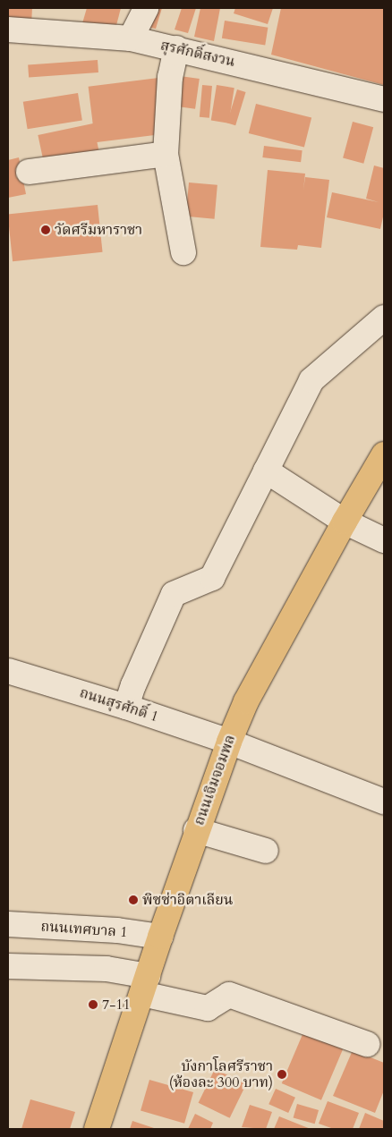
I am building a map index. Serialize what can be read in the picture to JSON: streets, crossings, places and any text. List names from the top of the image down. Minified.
{"streets":{"main road":["ถนนเจิมจอมพล"],"street":["สุรศักดิ์สงวน","ถนนสุรศักดิ์ 1","ถนนเทศบาล 1"]},"crossings":[["ถนนสุรศักดิ์ 1","ถนนเจิมจอมพล"],["ถนนเจิมจอมพล","ถนนเทศบาล 1"]],"places":["วัดศรีมหาราชา","พิซซ่าอิตาเลียน","7-11","บังกาโลศรีราชา (ห้องละ 300 บาท)"]}
